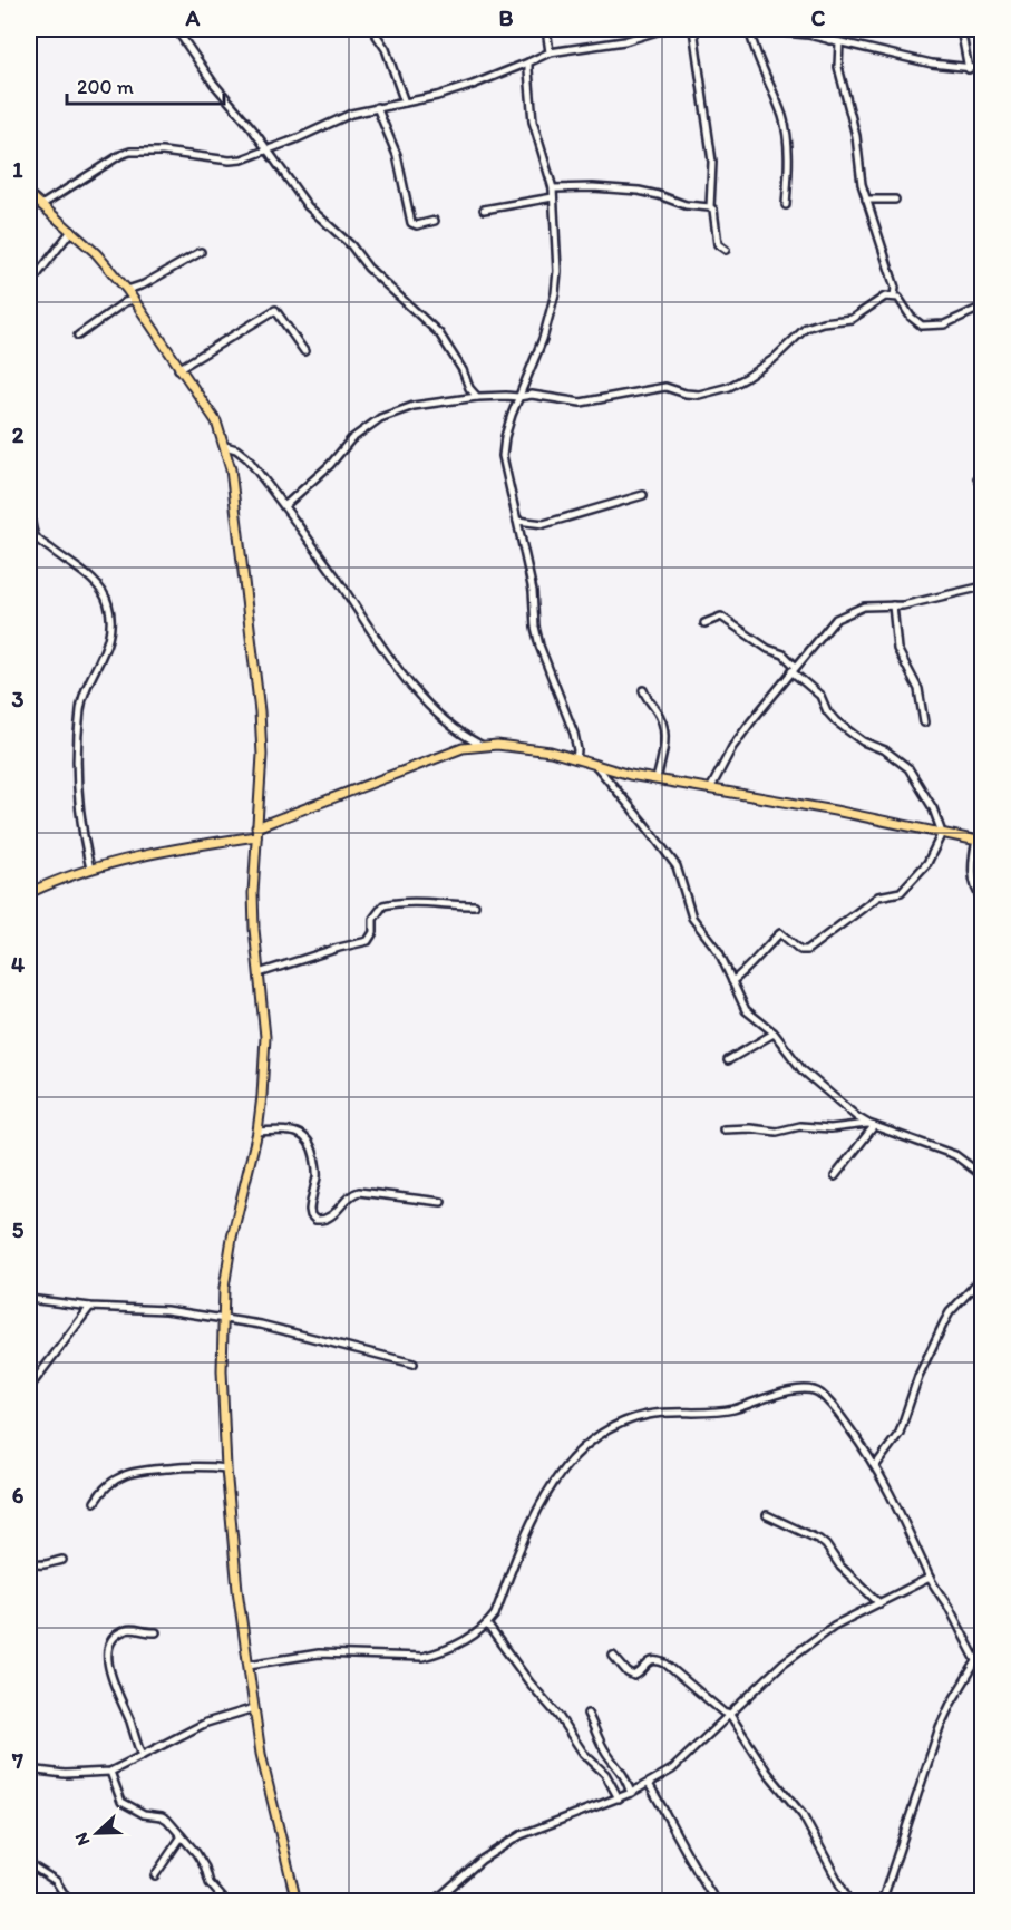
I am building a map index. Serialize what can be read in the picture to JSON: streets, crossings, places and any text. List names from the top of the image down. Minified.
{"scale_bar":"200 m","north":"left","grid":{"columns":["A","B","C"],"rows":["1","2","3","4","5","6","7"]}}
